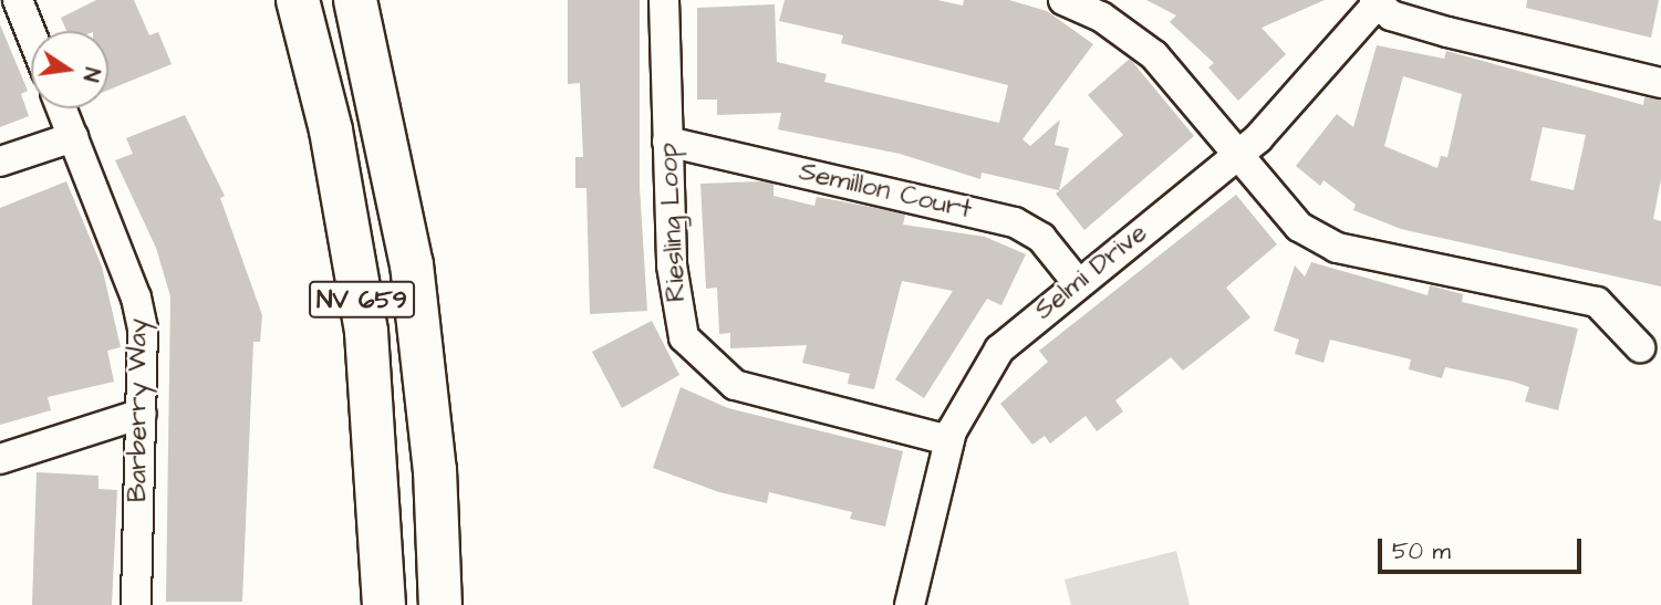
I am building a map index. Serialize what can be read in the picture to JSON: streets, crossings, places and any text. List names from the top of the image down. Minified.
{"streets":{"main road":["NV 659"],"street":["Semillon Court","Riesling Loop","Selmi Drive","Barberry Way"]},"crossings":[["Semillon Court","Riesling Loop"],["Semillon Court","Selmi Drive"],["Riesling Loop","Selmi Drive"]],"scale_bar":"50 m","north":"right"}
